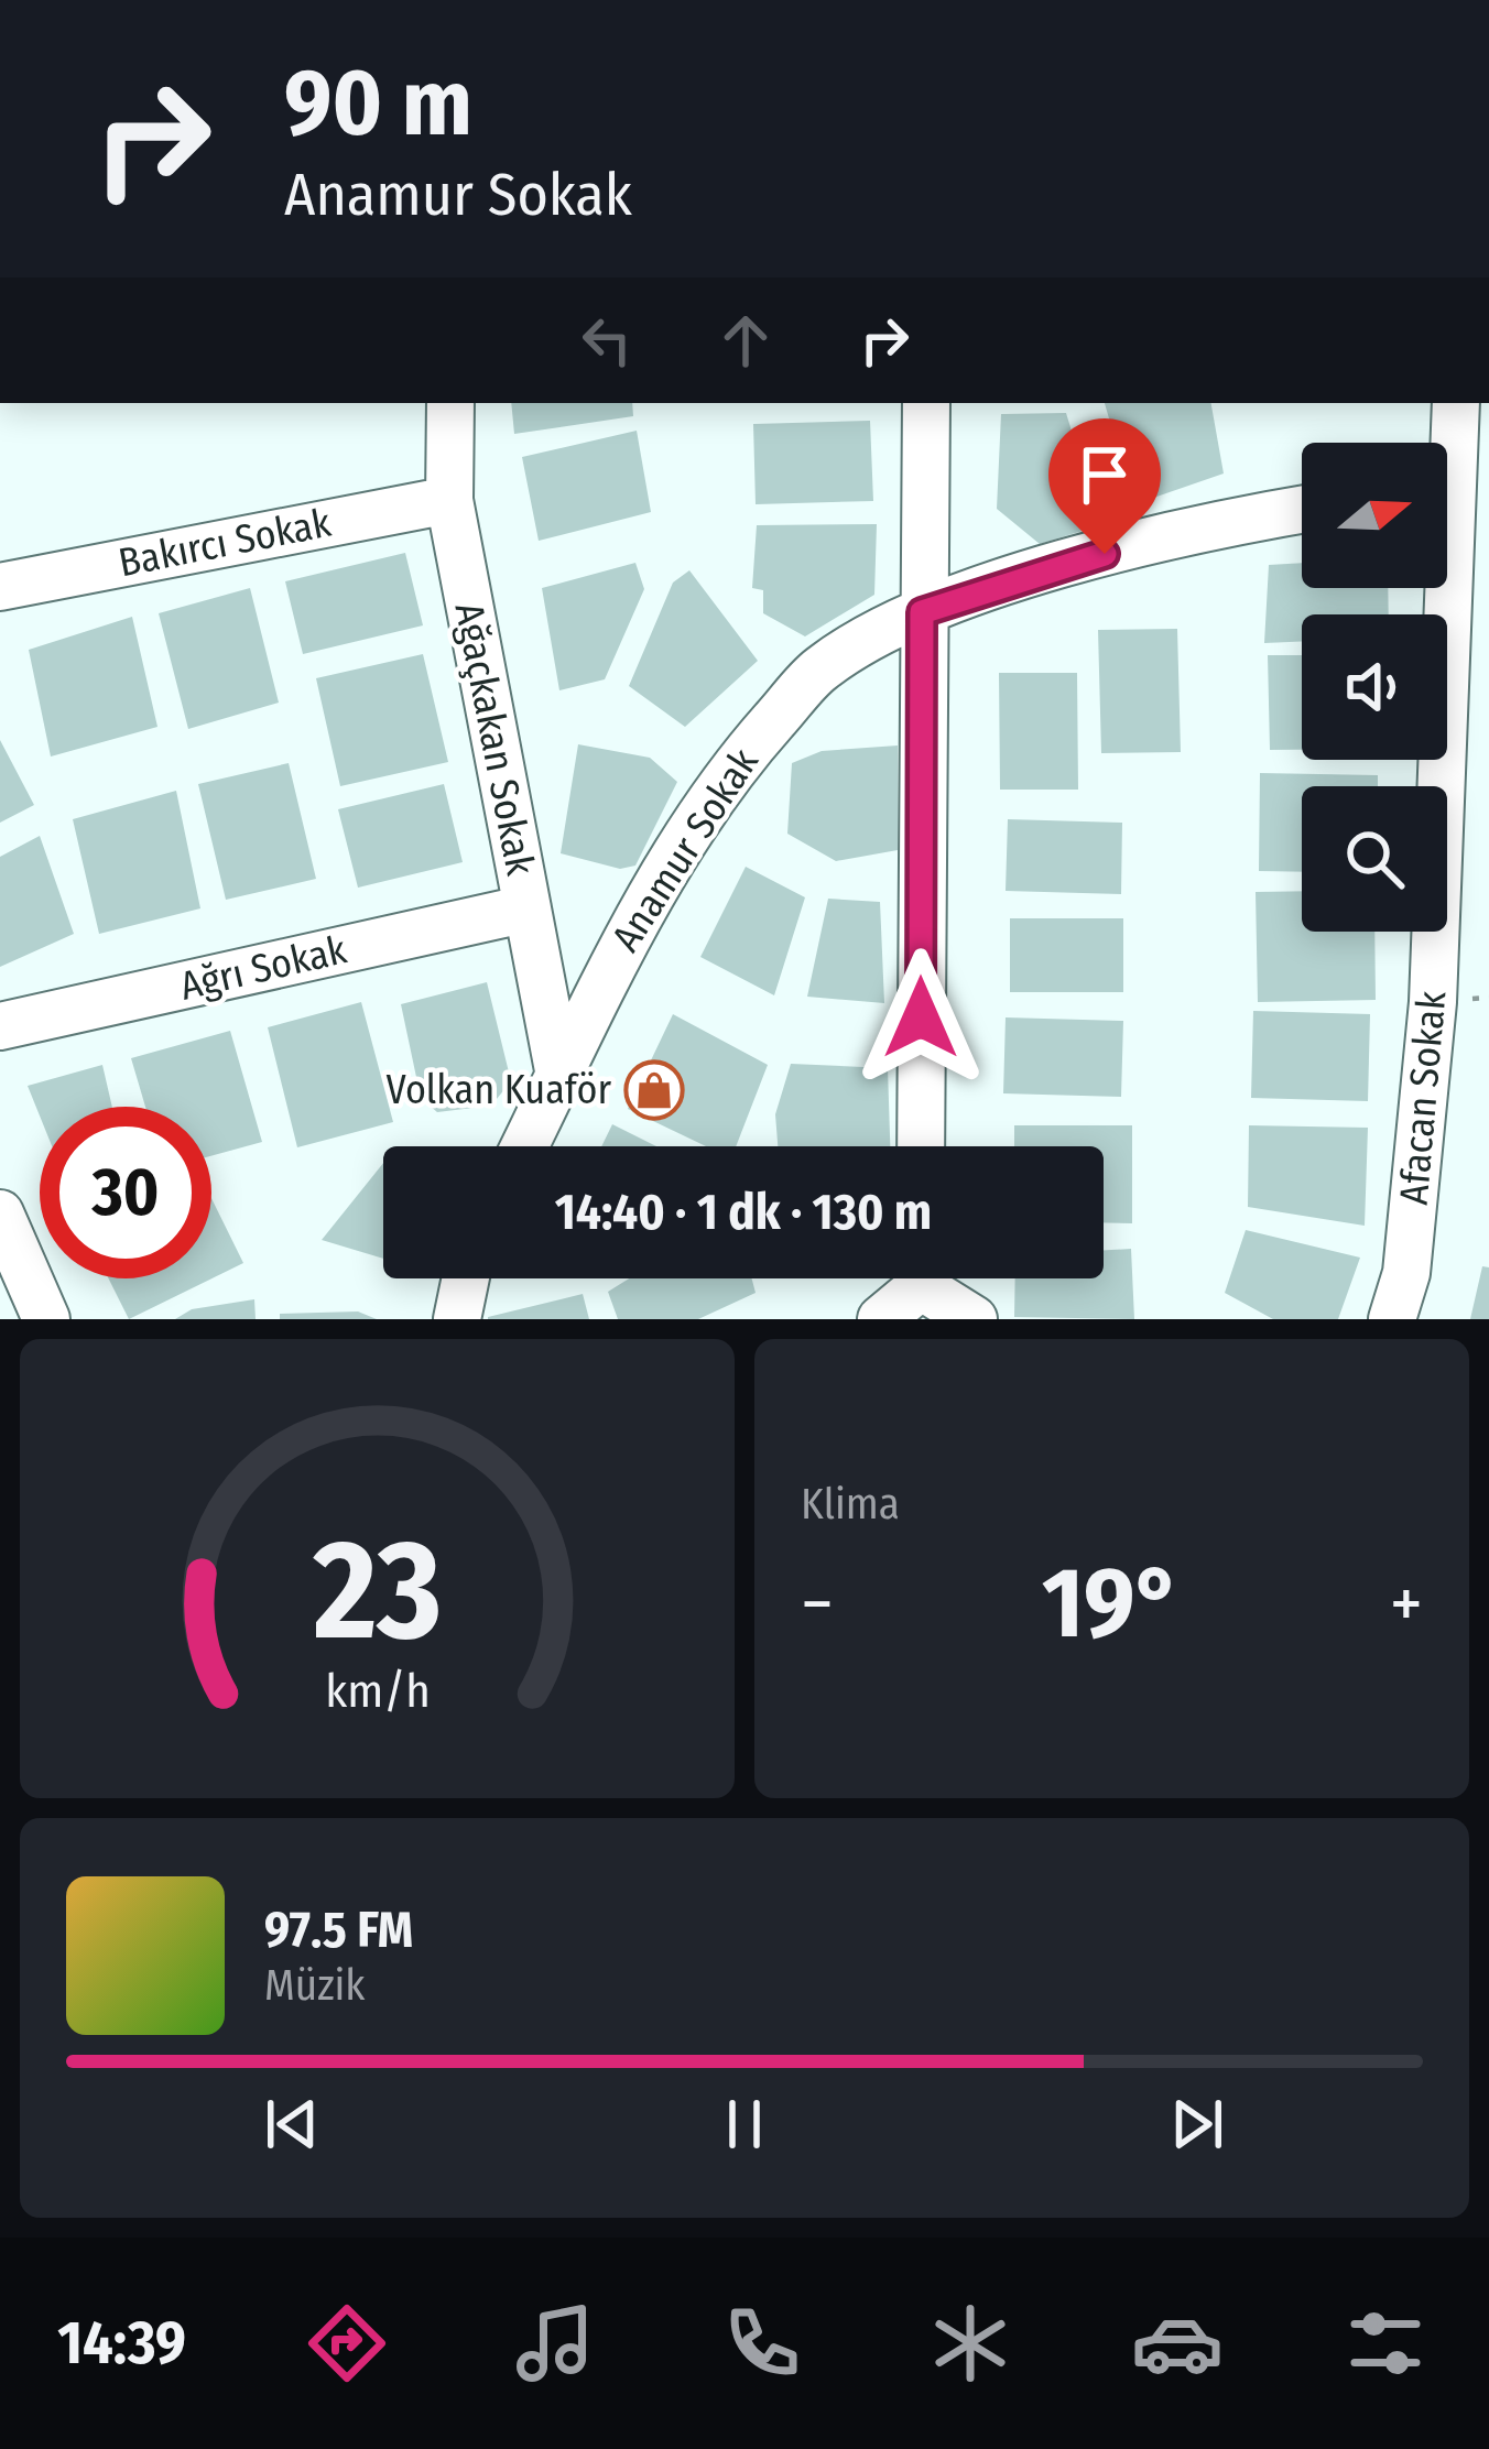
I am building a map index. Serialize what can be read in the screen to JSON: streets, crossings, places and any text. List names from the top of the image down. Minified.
{"streets":{"street":["Bakırcı Sokak","Ağaçkakan Sokak","Anamur Sokak","Ağrı Sokak","Afacan Sokak"]},"crossings":[["Bakırcı Sokak","Ağaçkakan Sokak"],["Ağaçkakan Sokak","Anamur Sokak"],["Ağaçkakan Sokak","Ağrı Sokak"]],"places":{"shop":["Volkan Kuaför"]},"north":"right","page":{"turn":["90 m","Anamur Sokak"],"limit":"30","trip":"14:40 · 1 dk · 130 m","tile":"Klima","heat":["−","19°","+"],"song":["97.5 FM","Müzik"],"tabs":"14:39","gauge":["23","km/h"]}}
